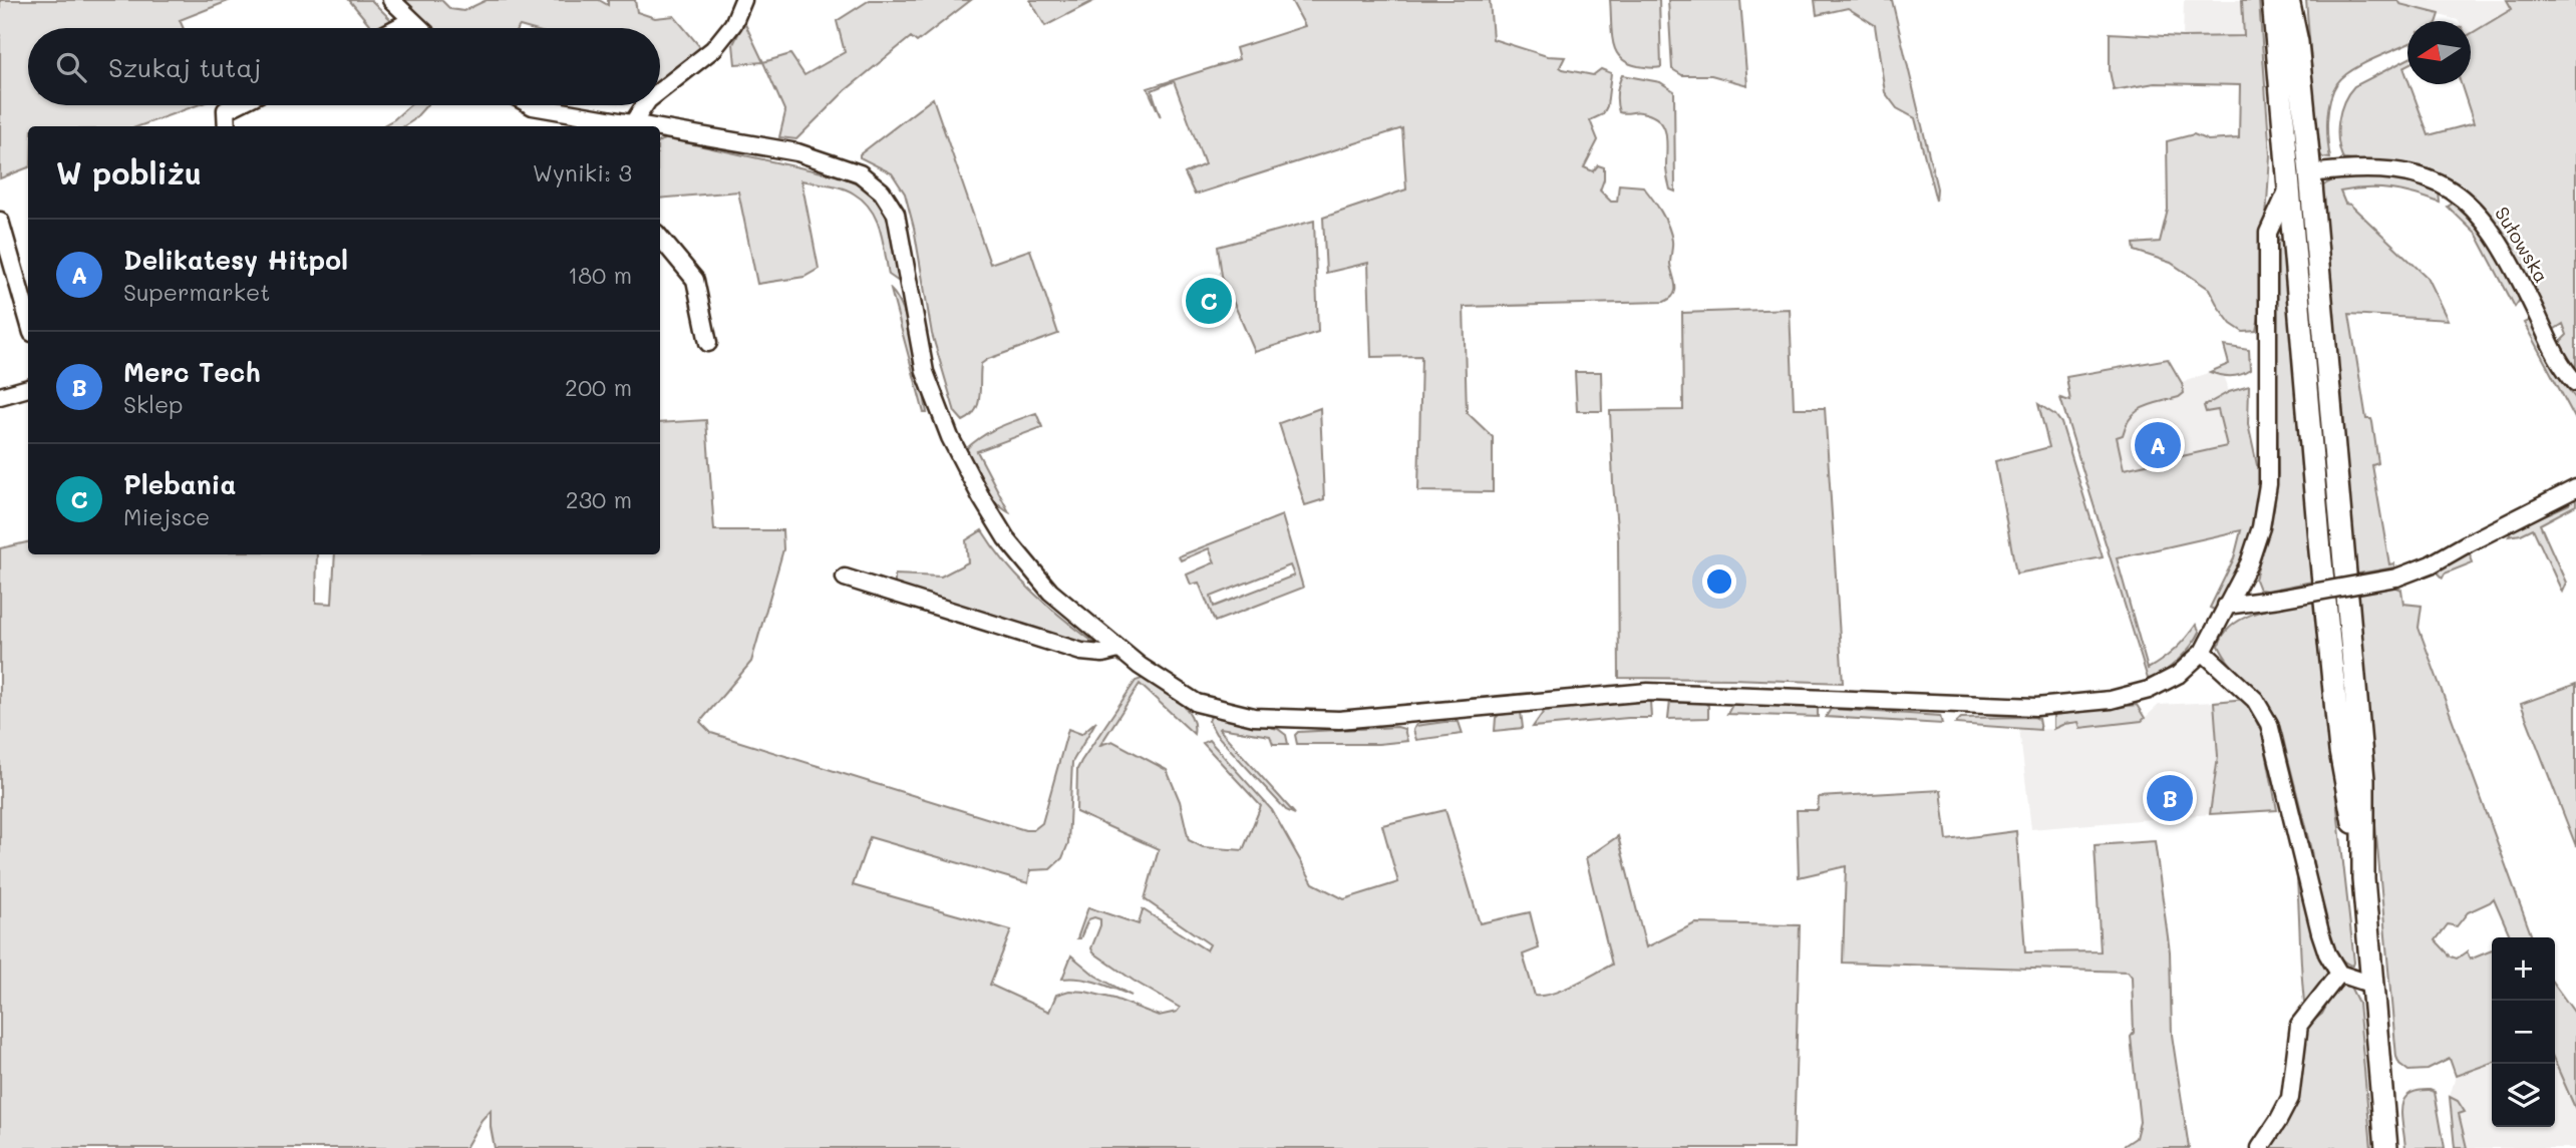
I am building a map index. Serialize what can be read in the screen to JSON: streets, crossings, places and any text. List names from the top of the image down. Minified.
{"streets":{"street":["Sułowska"]},"north":"left","page":{"search":"Szukaj tutaj","heading":["W pobliżu","Wyniki: 3"],"list":[{"mark":"A","name":"Delikatesy Hitpol","note":"Supermarket","value":"180 m"},{"mark":"B","name":"Merc Tech","note":"Sklep","value":"200 m"},{"mark":"C","name":"Plebania","note":"Miejsce","value":"230 m"}],"pins":["C","A","B"],"map_buttons":["+","−"]}}
